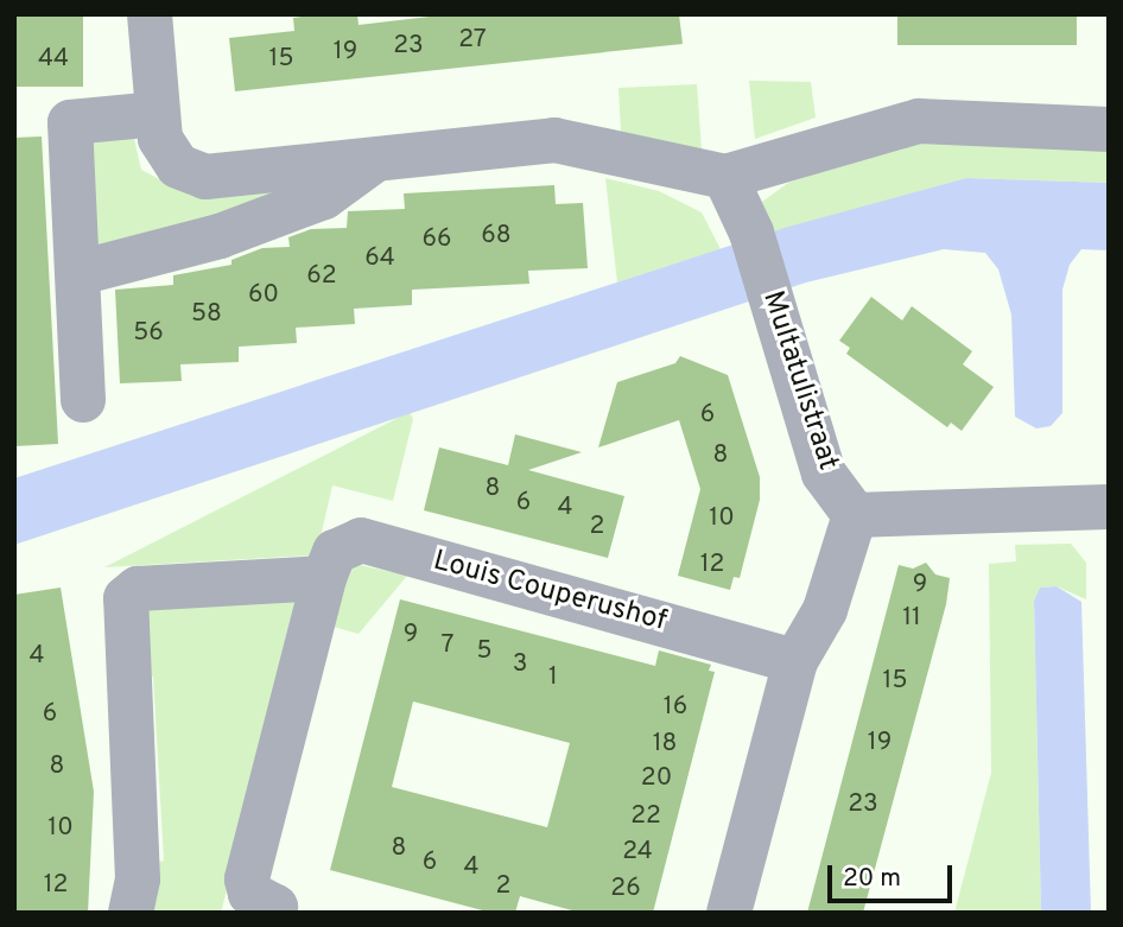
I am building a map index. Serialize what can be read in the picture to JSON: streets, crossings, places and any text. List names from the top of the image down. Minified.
{"streets":{"street":["Multatulistraat","Louis Couperushof"]},"house_numbers":["27","23","19","44","15","68","66","64","62","60","58","56","6","8","8","6","4","10","2","12","9","11","9","7","5","4","3","1","15","16","6","19","18","8","20","23","22","10","8","24","6","4","12","2","26"],"scale_bar":"20 m"}
